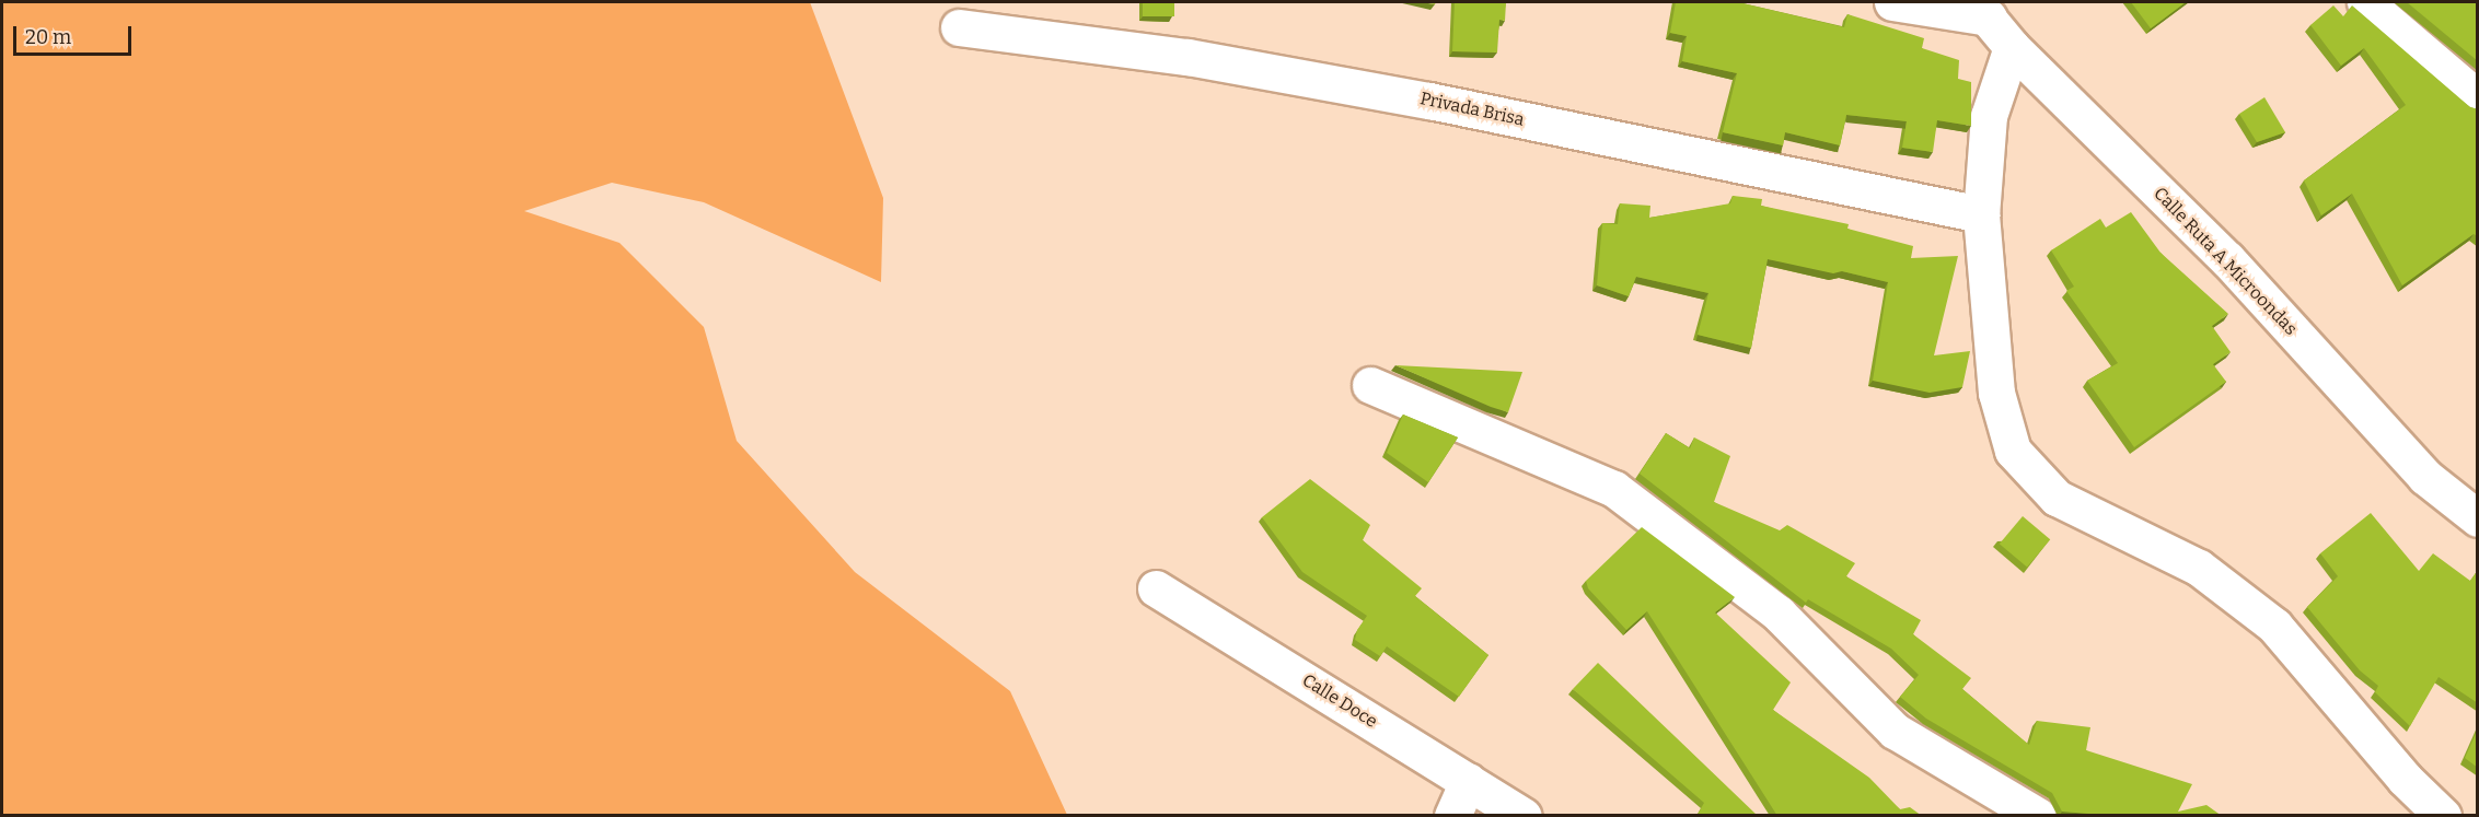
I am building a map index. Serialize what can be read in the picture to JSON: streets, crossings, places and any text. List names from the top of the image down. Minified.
{"streets":{"street":["Privada Brisa","Calle Ruta A Microondas","Calle Doce"]},"scale_bar":"20 m"}
